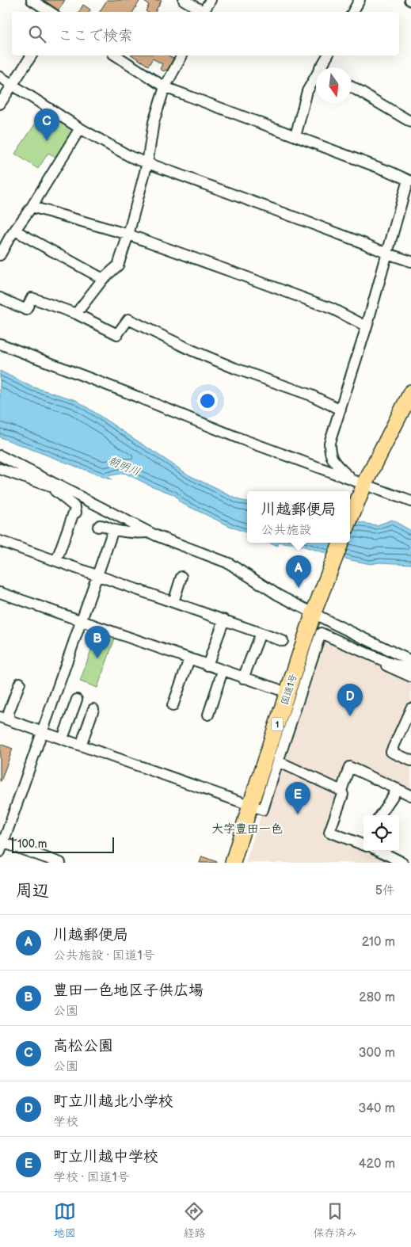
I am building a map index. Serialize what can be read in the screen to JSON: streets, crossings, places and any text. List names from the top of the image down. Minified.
{"streets":{"highway":["国道1号","1"]},"districts":["大字豊田一色"],"water":["朝明川"],"scale_bar":"100 m","north":"bottom","page":{"search":"ここで検索","pins":["C","A","B","D","E"],"popup":["川越郵便局","公共施設"],"scale":"100 m","heading":["周辺","5件"],"list":[{"mark":"A","name":"川越郵便局","note":"公共施設 · 国道1号","value":"210 m"},{"mark":"B","name":"豊田一色地区子供広場","note":"公園","value":"280 m"},{"mark":"C","name":"高松公園","note":"公園","value":"300 m"},{"mark":"D","name":"町立川越北小学校","note":"学校","value":"340 m"},{"mark":"E","name":"町立川越中学校","note":"学校 · 国道1号","value":"420 m"}],"nav":["地図","経路","保存済み"]}}
